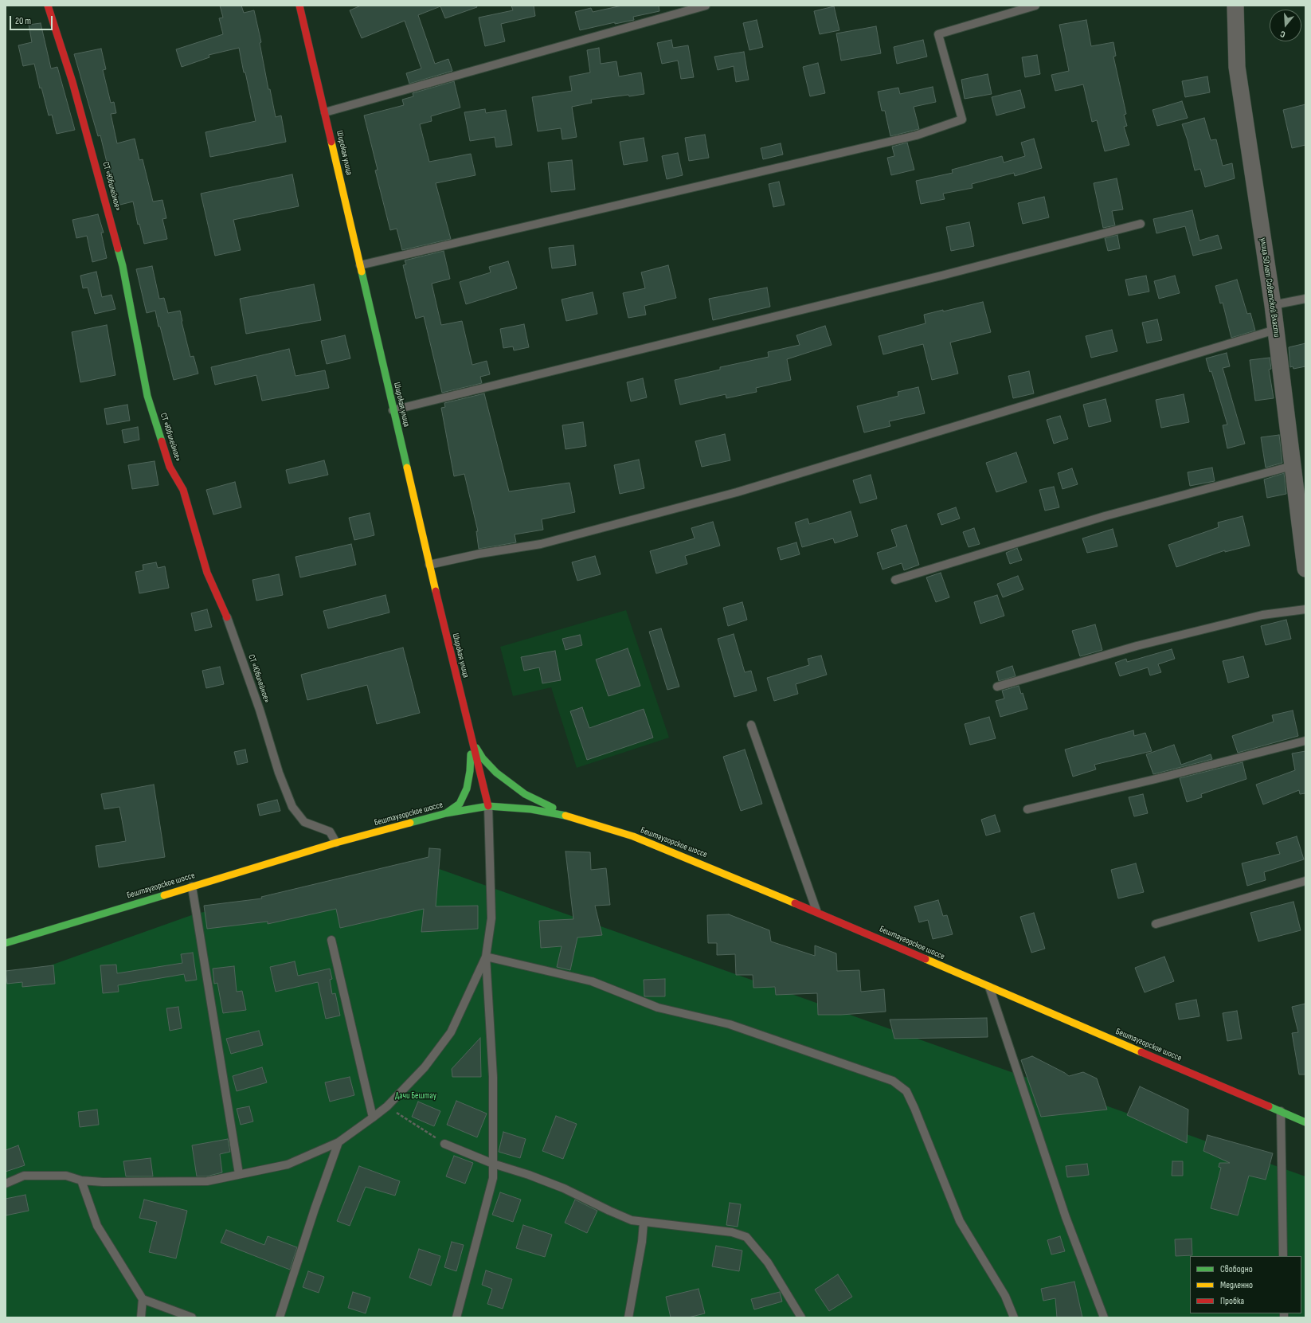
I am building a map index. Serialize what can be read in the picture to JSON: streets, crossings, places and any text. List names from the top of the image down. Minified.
{"streets":{"main road":["Широкая улица","СТ «Юбилейное»","Бештаугорское шоссе"],"street":["улица 50 лет Советской Власти"]},"crossings":[["Широкая улица","Бештаугорское шоссе"],["СТ «Юбилейное»","Бештаугорское шоссе"]],"parks":["Дачи Бештау"],"legend":["Свободно","Медленно","Пробка"],"scale_bar":"20 m","north":"bottom"}
